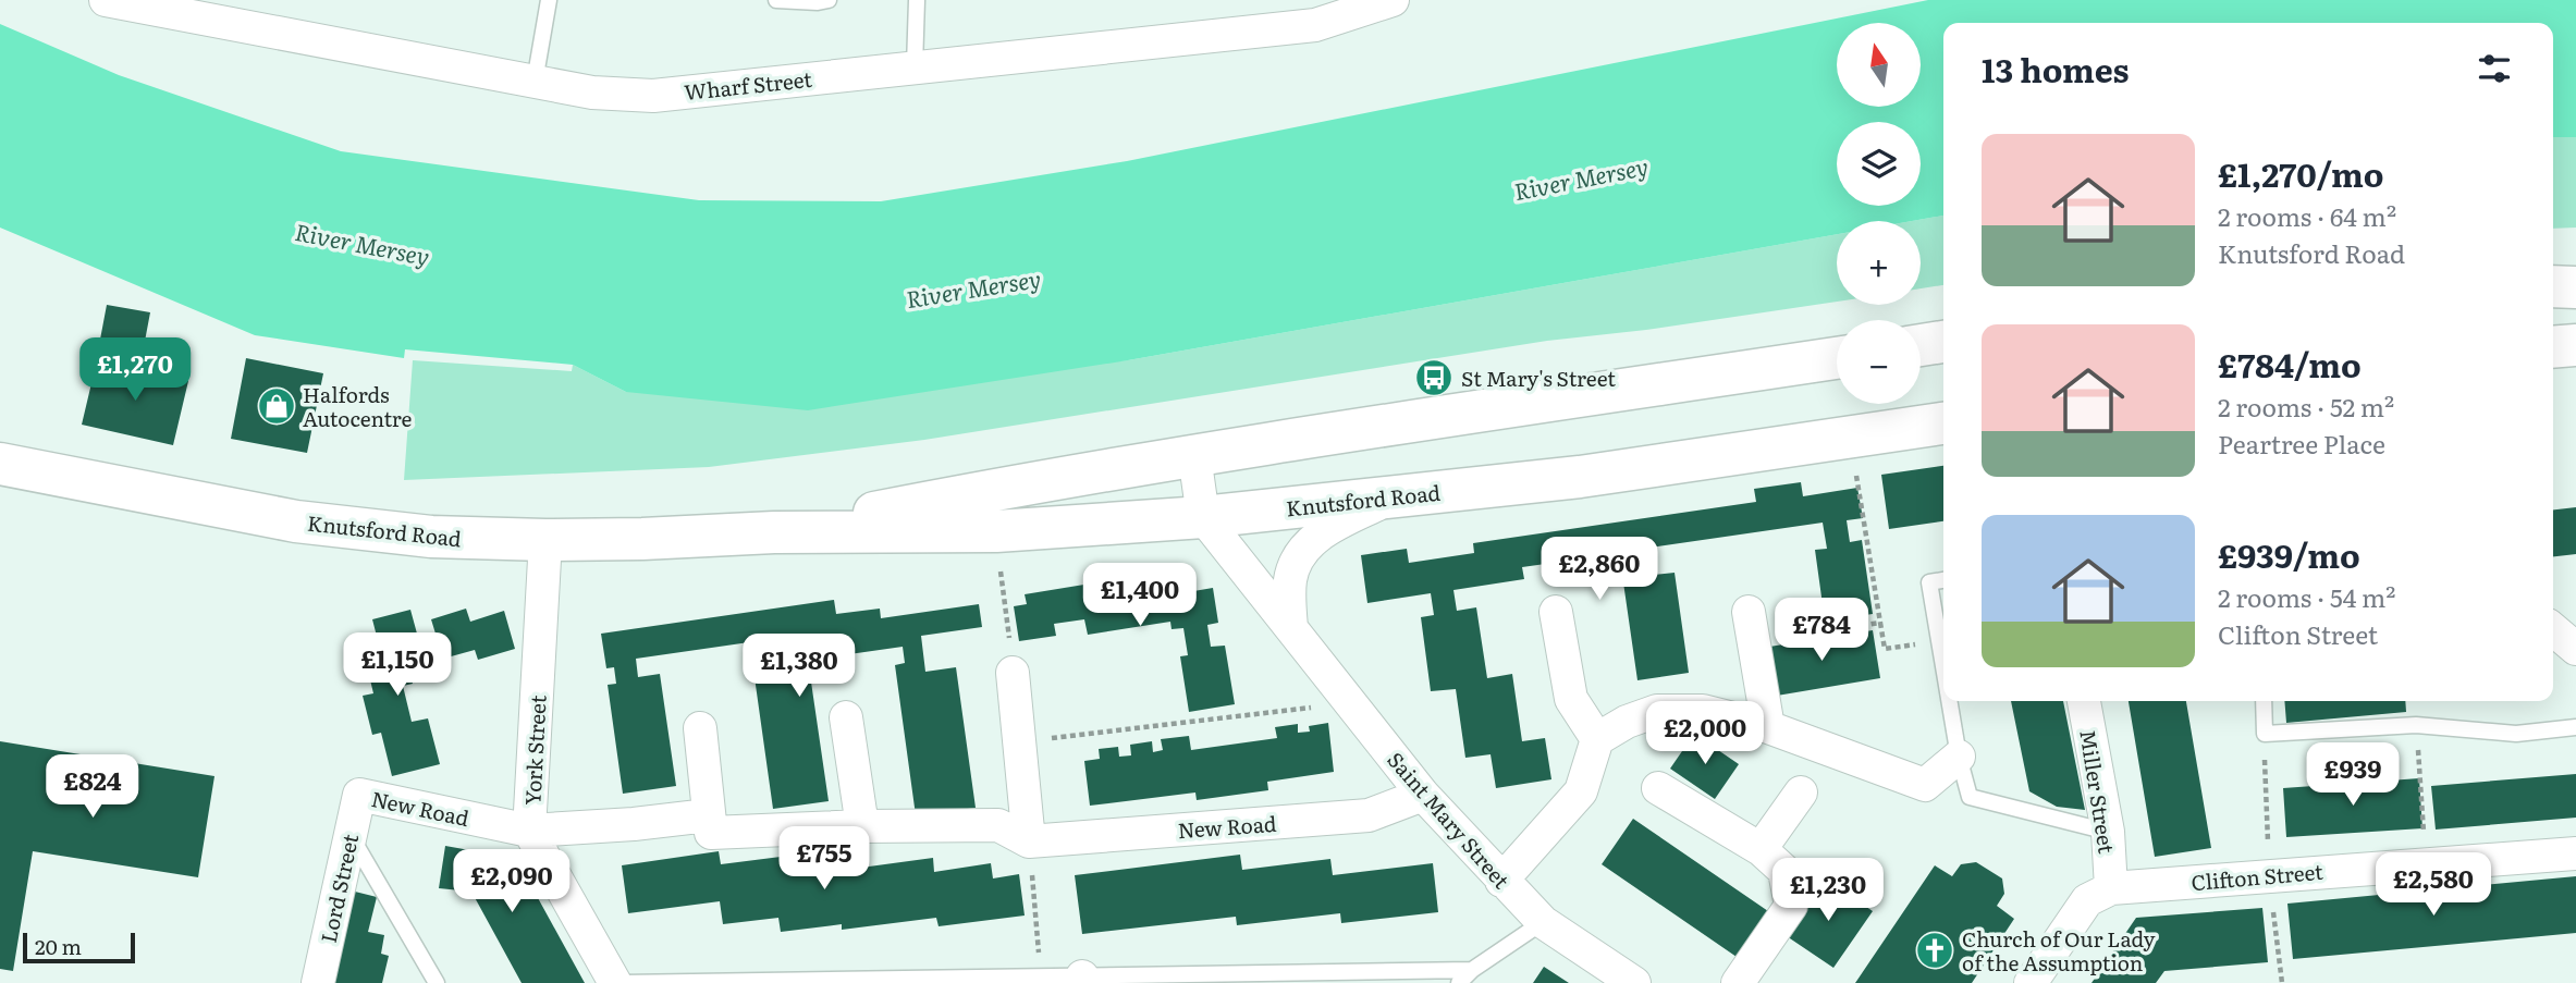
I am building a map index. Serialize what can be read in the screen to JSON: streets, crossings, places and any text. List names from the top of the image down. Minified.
{"streets":{"highway":["Knutsford Road"],"street":["Wharf Street","York Street","Miller Street","New Road","Saint Mary Street","Clifton Street","Lord Street"]},"crossings":[["Knutsford Road","York Street"],["Knutsford Road","Saint Mary Street"],["York Street","New Road"],["Miller Street","Clifton Street"],["New Road","Saint Mary Street"],["New Road","Lord Street"]],"water":["River Mersey"],"places":{"bus stop":["St Mary's Street"],"shop":["Halfords Autocentre"],"church":["Church of Our Lady of the Assumption"]},"scale_bar":"20 m","north":"top","page":{"map_buttons":["+","−"],"heading":"13 homes","list":[{"name":"£1,270/mo","note":"2 rooms · 64 m² · Knutsford Road"},{"name":"£784/mo","note":"2 rooms · 52 m² · Peartree Place"},{"name":"£939/mo","note":"2 rooms · 54 m² · Clifton Street"}],"price":["£1,270","£2,860","£1,400","£784","£1,150","£1,380","£2,000","£939","£824","£755","£2,090","£2,580","£1,230"],"scale":"20 m"}}
